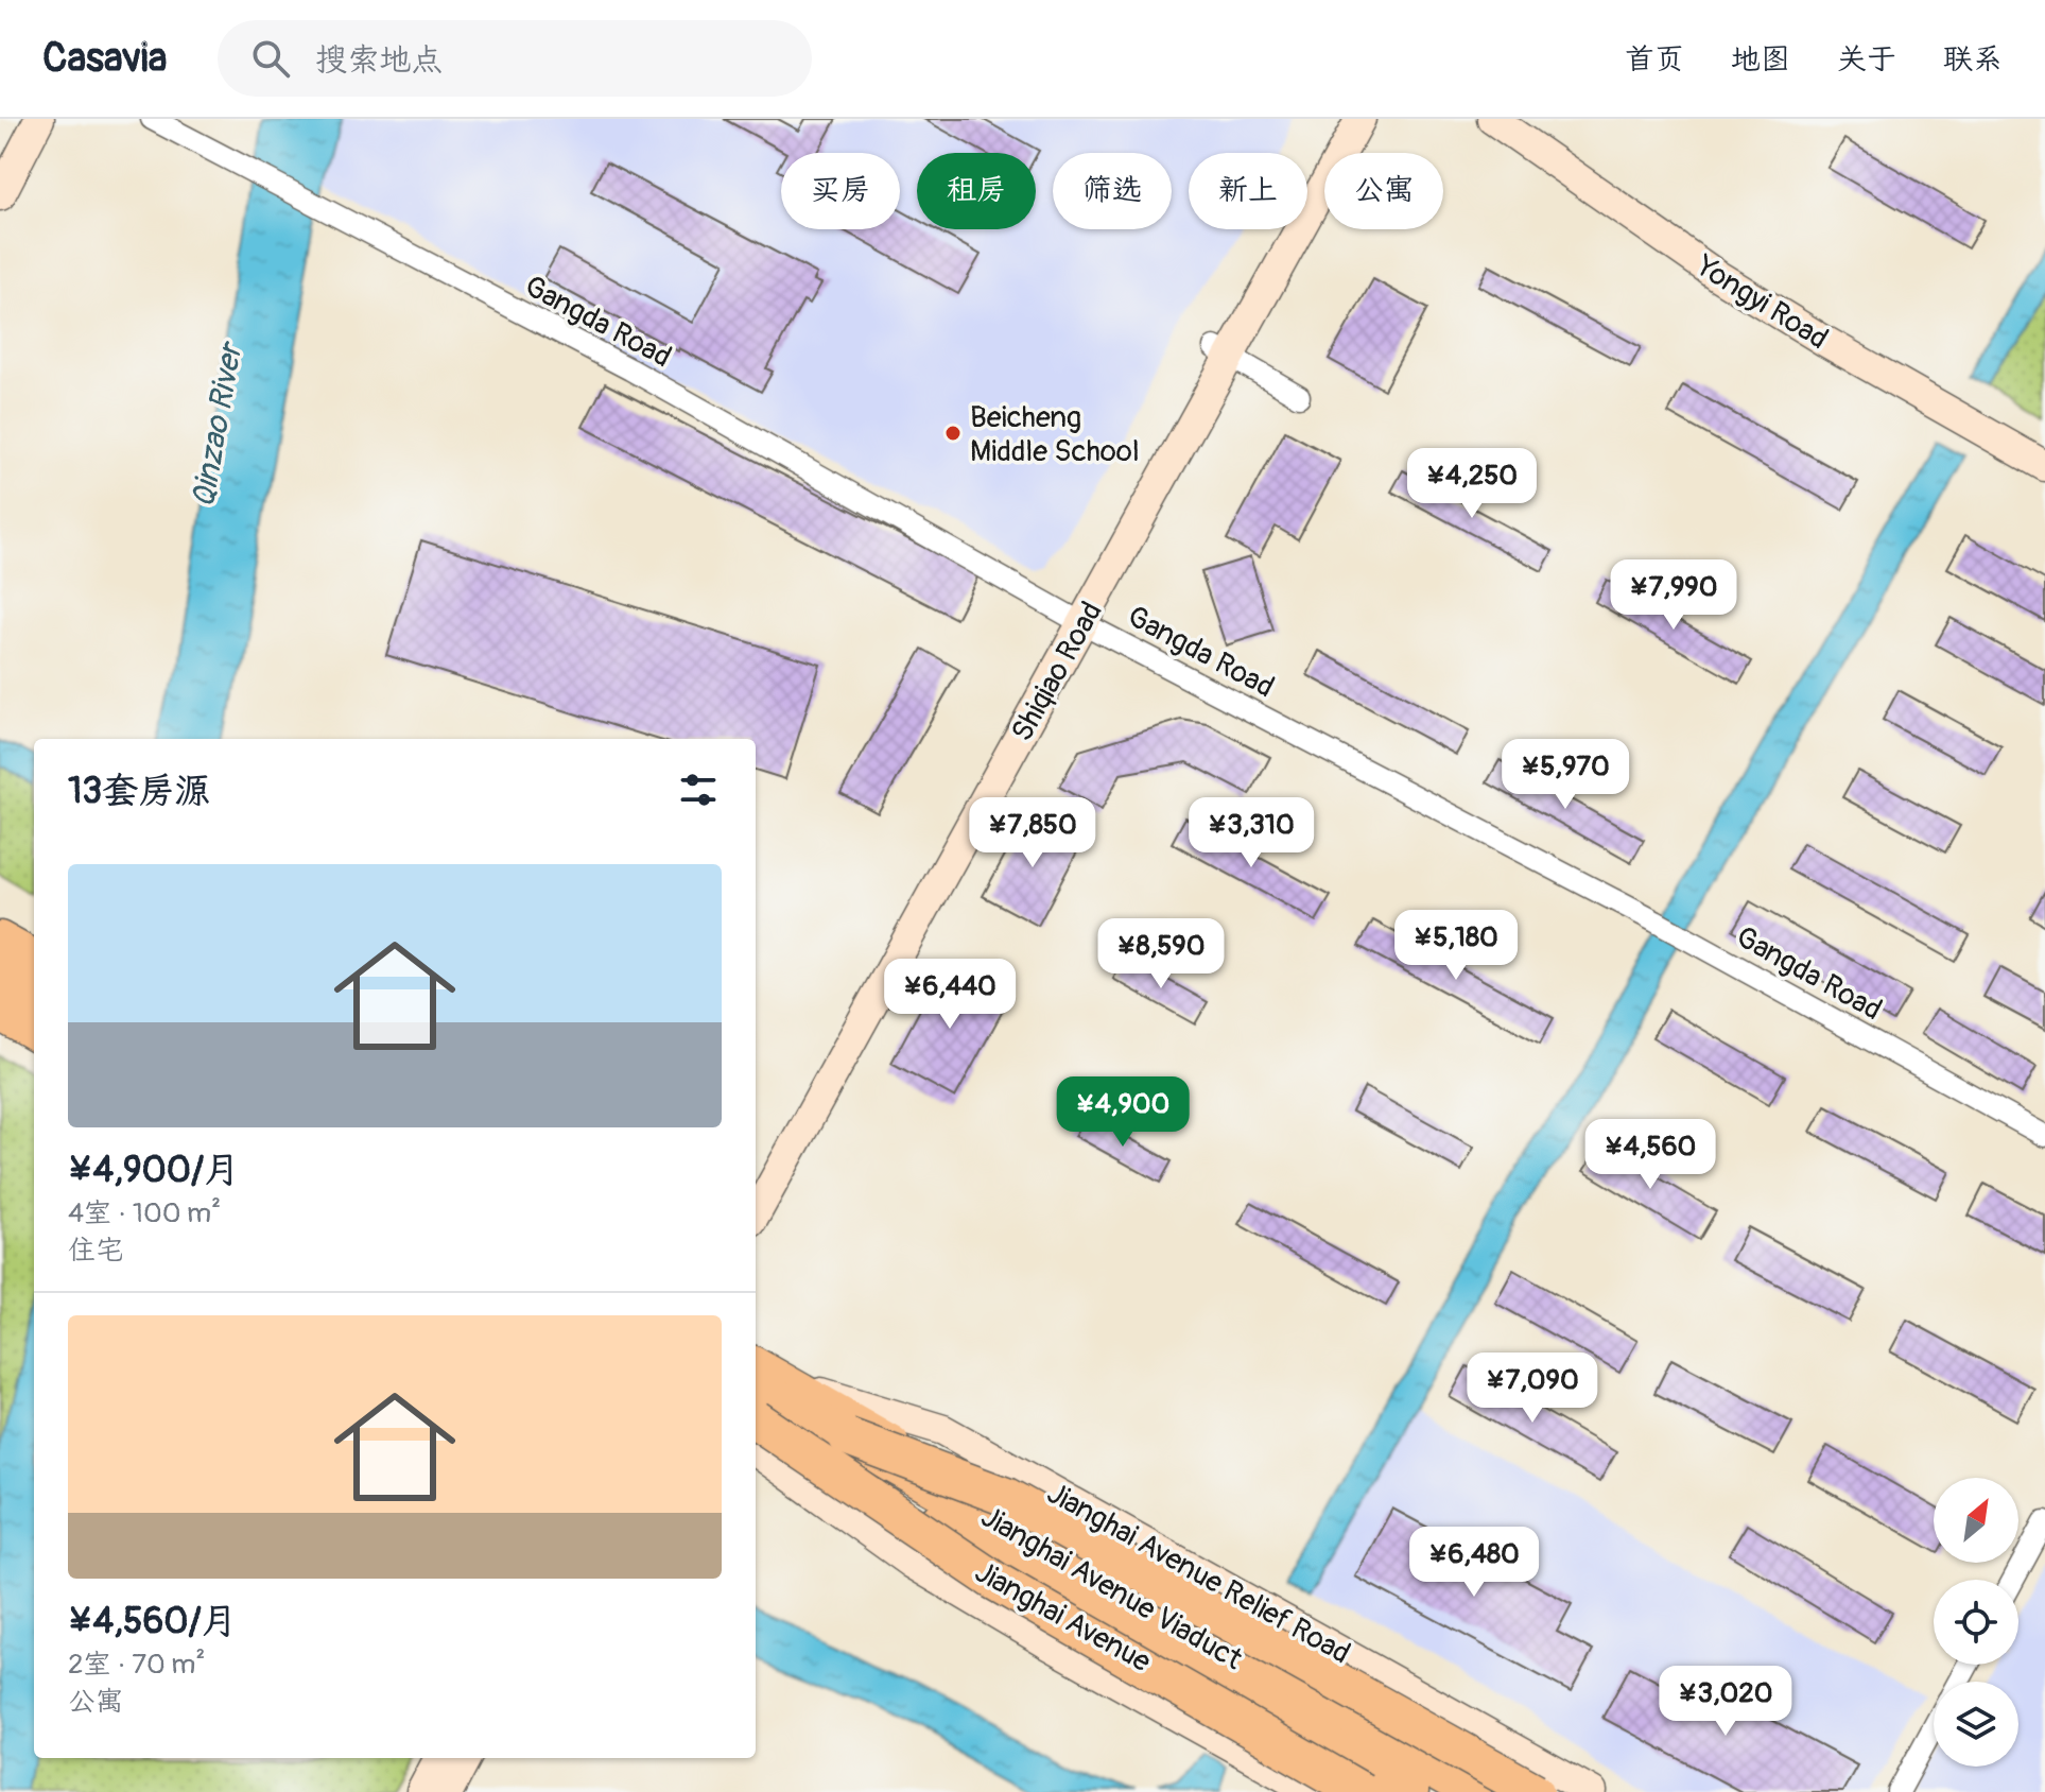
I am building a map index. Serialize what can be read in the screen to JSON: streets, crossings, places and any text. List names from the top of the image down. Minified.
{"streets":{"highway":["Jianghai Avenue Viaduct"],"main road":["Jianghai Avenue"],"street":["Yongyi Road","Gangda Road","Shiqiao Road","Jianghai Avenue Relief Road"]},"crossings":[["Gangda Road","Shiqiao Road"]],"water":["Qinzao River"],"places":["Beicheng Middle School"],"north":"top right","page":{"header":"Casavia","search":"搜索地点","nav":["首页","地图","关于","联系"],"chip":["买房","租房","筛选","新上","公寓"],"price":["¥4,250","¥7,990","¥5,970","¥7,850","¥3,310","¥5,180","¥8,590","¥6,440","¥4,900","¥4,560","¥7,090","¥6,480","¥3,020"],"heading":"13套房源","list":[{"name":"¥4,900/月","note":"4室 · 100 m² · 住宅"},{"name":"¥4,560/月","note":"2室 · 70 m² · 公寓"}]}}
